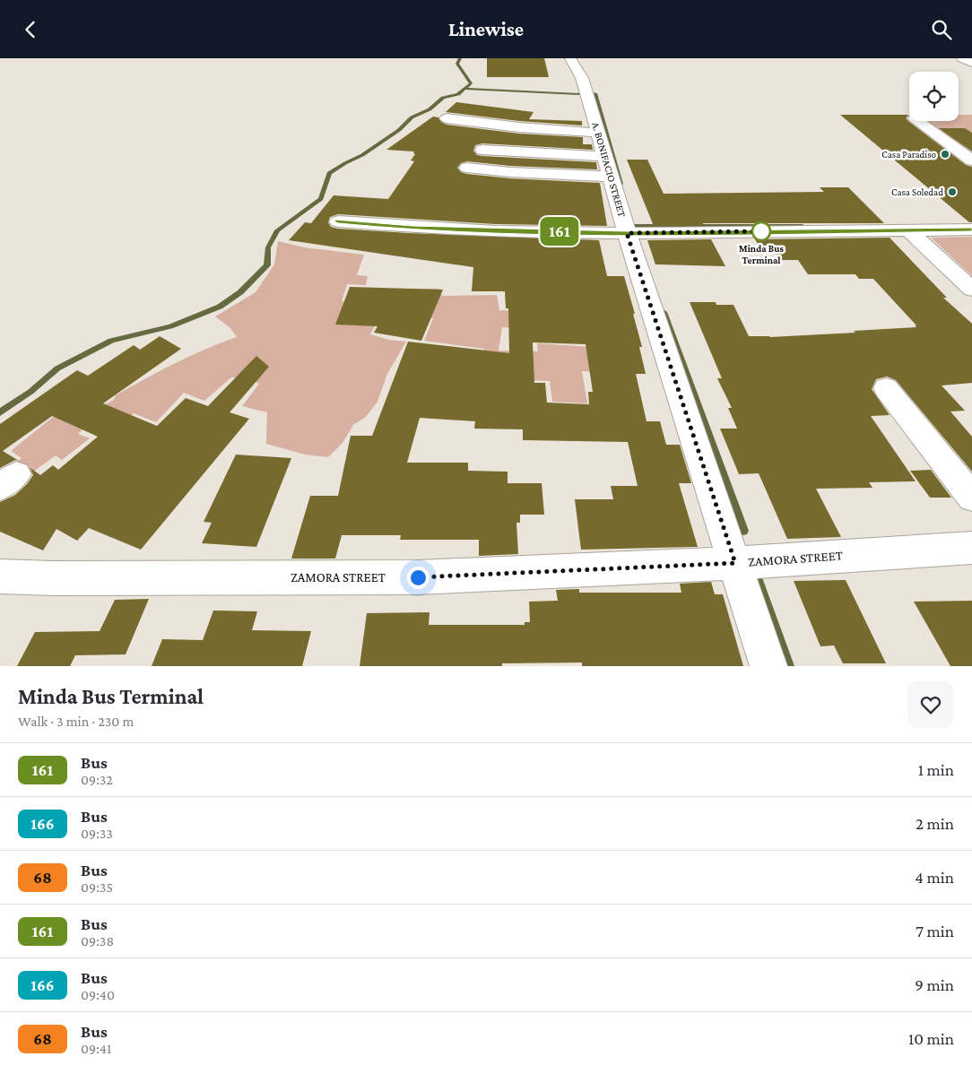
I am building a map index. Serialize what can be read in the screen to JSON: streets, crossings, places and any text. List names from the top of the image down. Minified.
{"streets":{"street":["A. BONIFACIO STREET","ZAMORA STREET"]},"crossings":[["A. BONIFACIO STREET","ZAMORA STREET"]],"places":["Casa Paradiso","Casa Soledad","Minda Bus Terminal"],"lines":["bus line 161"],"page":{"header":"Linewise","on_map":"161","heading":["Minda Bus Terminal","Walk · 3 min · 230 m"],"list":[{"mark":"161","name":"Bus","note":"09:32","value":"1 min"},{"mark":"166","name":"Bus","note":"09:33","value":"2 min"},{"mark":"68","name":"Bus","note":"09:35","value":"4 min"},{"mark":"161","name":"Bus","note":"09:38","value":"7 min"},{"mark":"166","name":"Bus","note":"09:40","value":"9 min"},{"mark":"68","name":"Bus","note":"09:41","value":"10 min"}]}}
